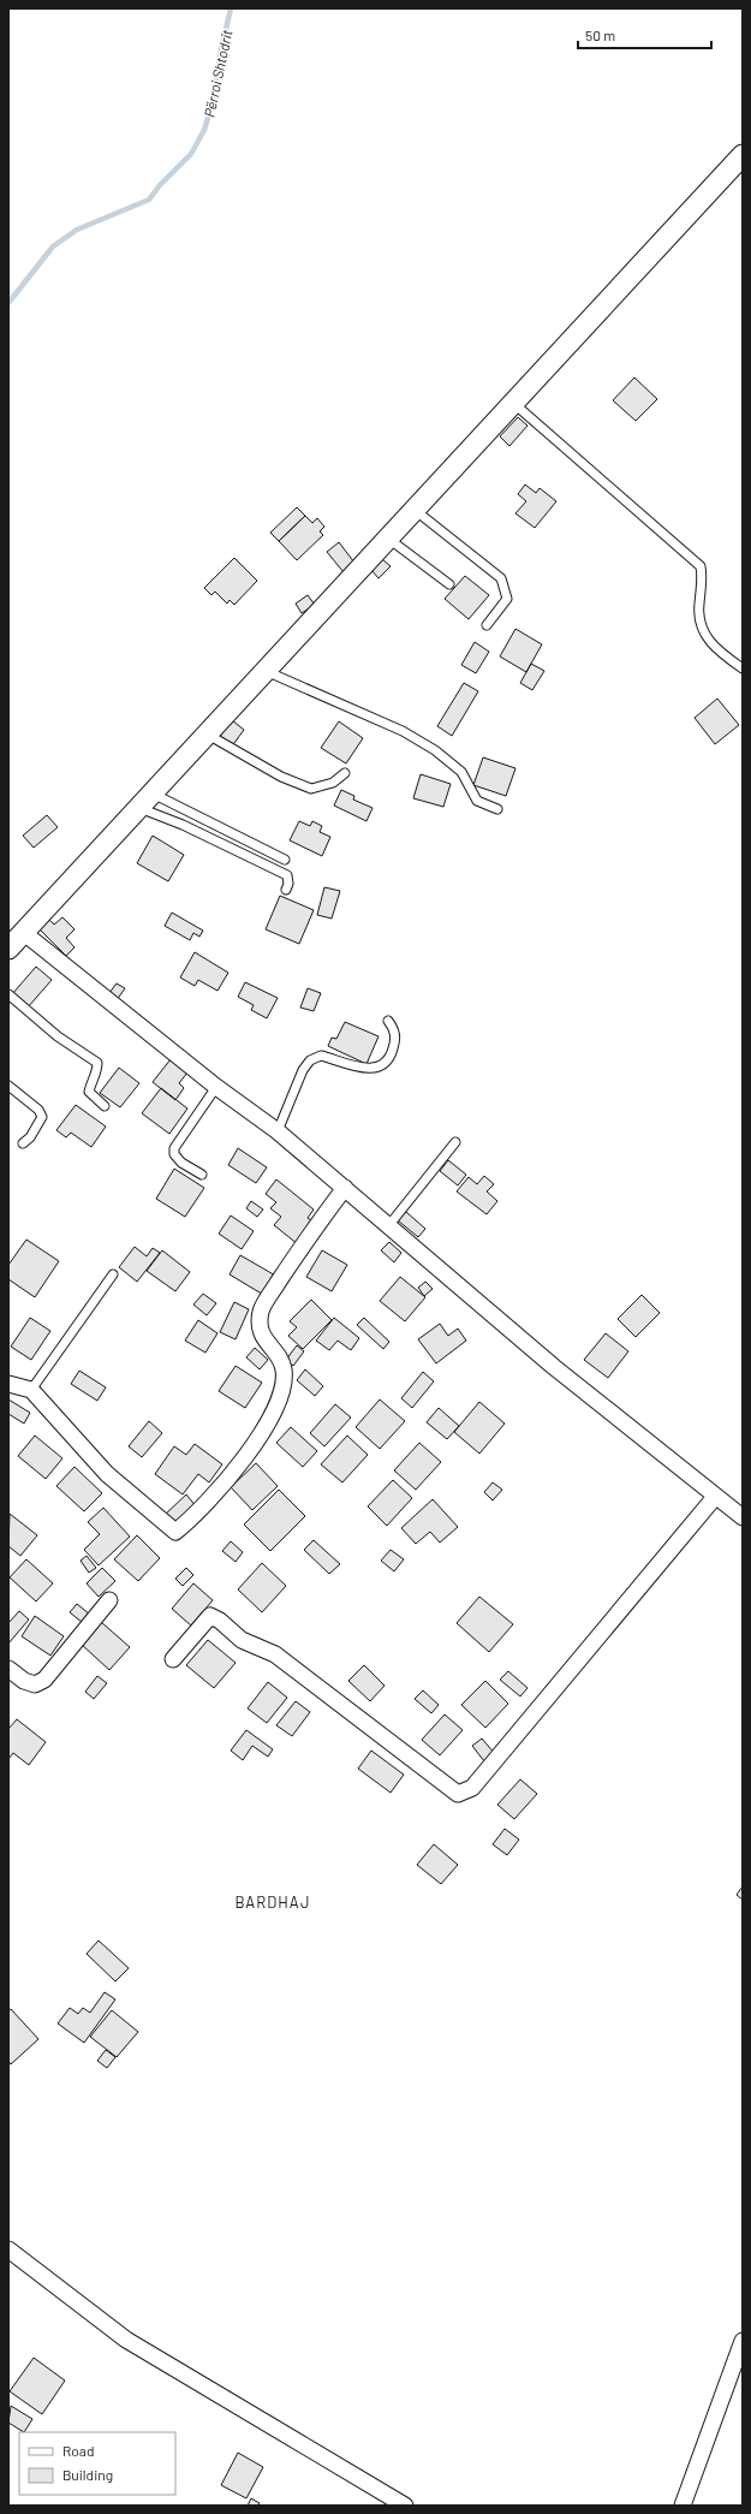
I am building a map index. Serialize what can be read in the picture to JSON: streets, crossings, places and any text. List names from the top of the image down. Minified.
{"districts":["BARDHAJ"],"water":["Përroi Shtodrit"],"legend":["Road","Building"],"scale_bar":"50 m"}
